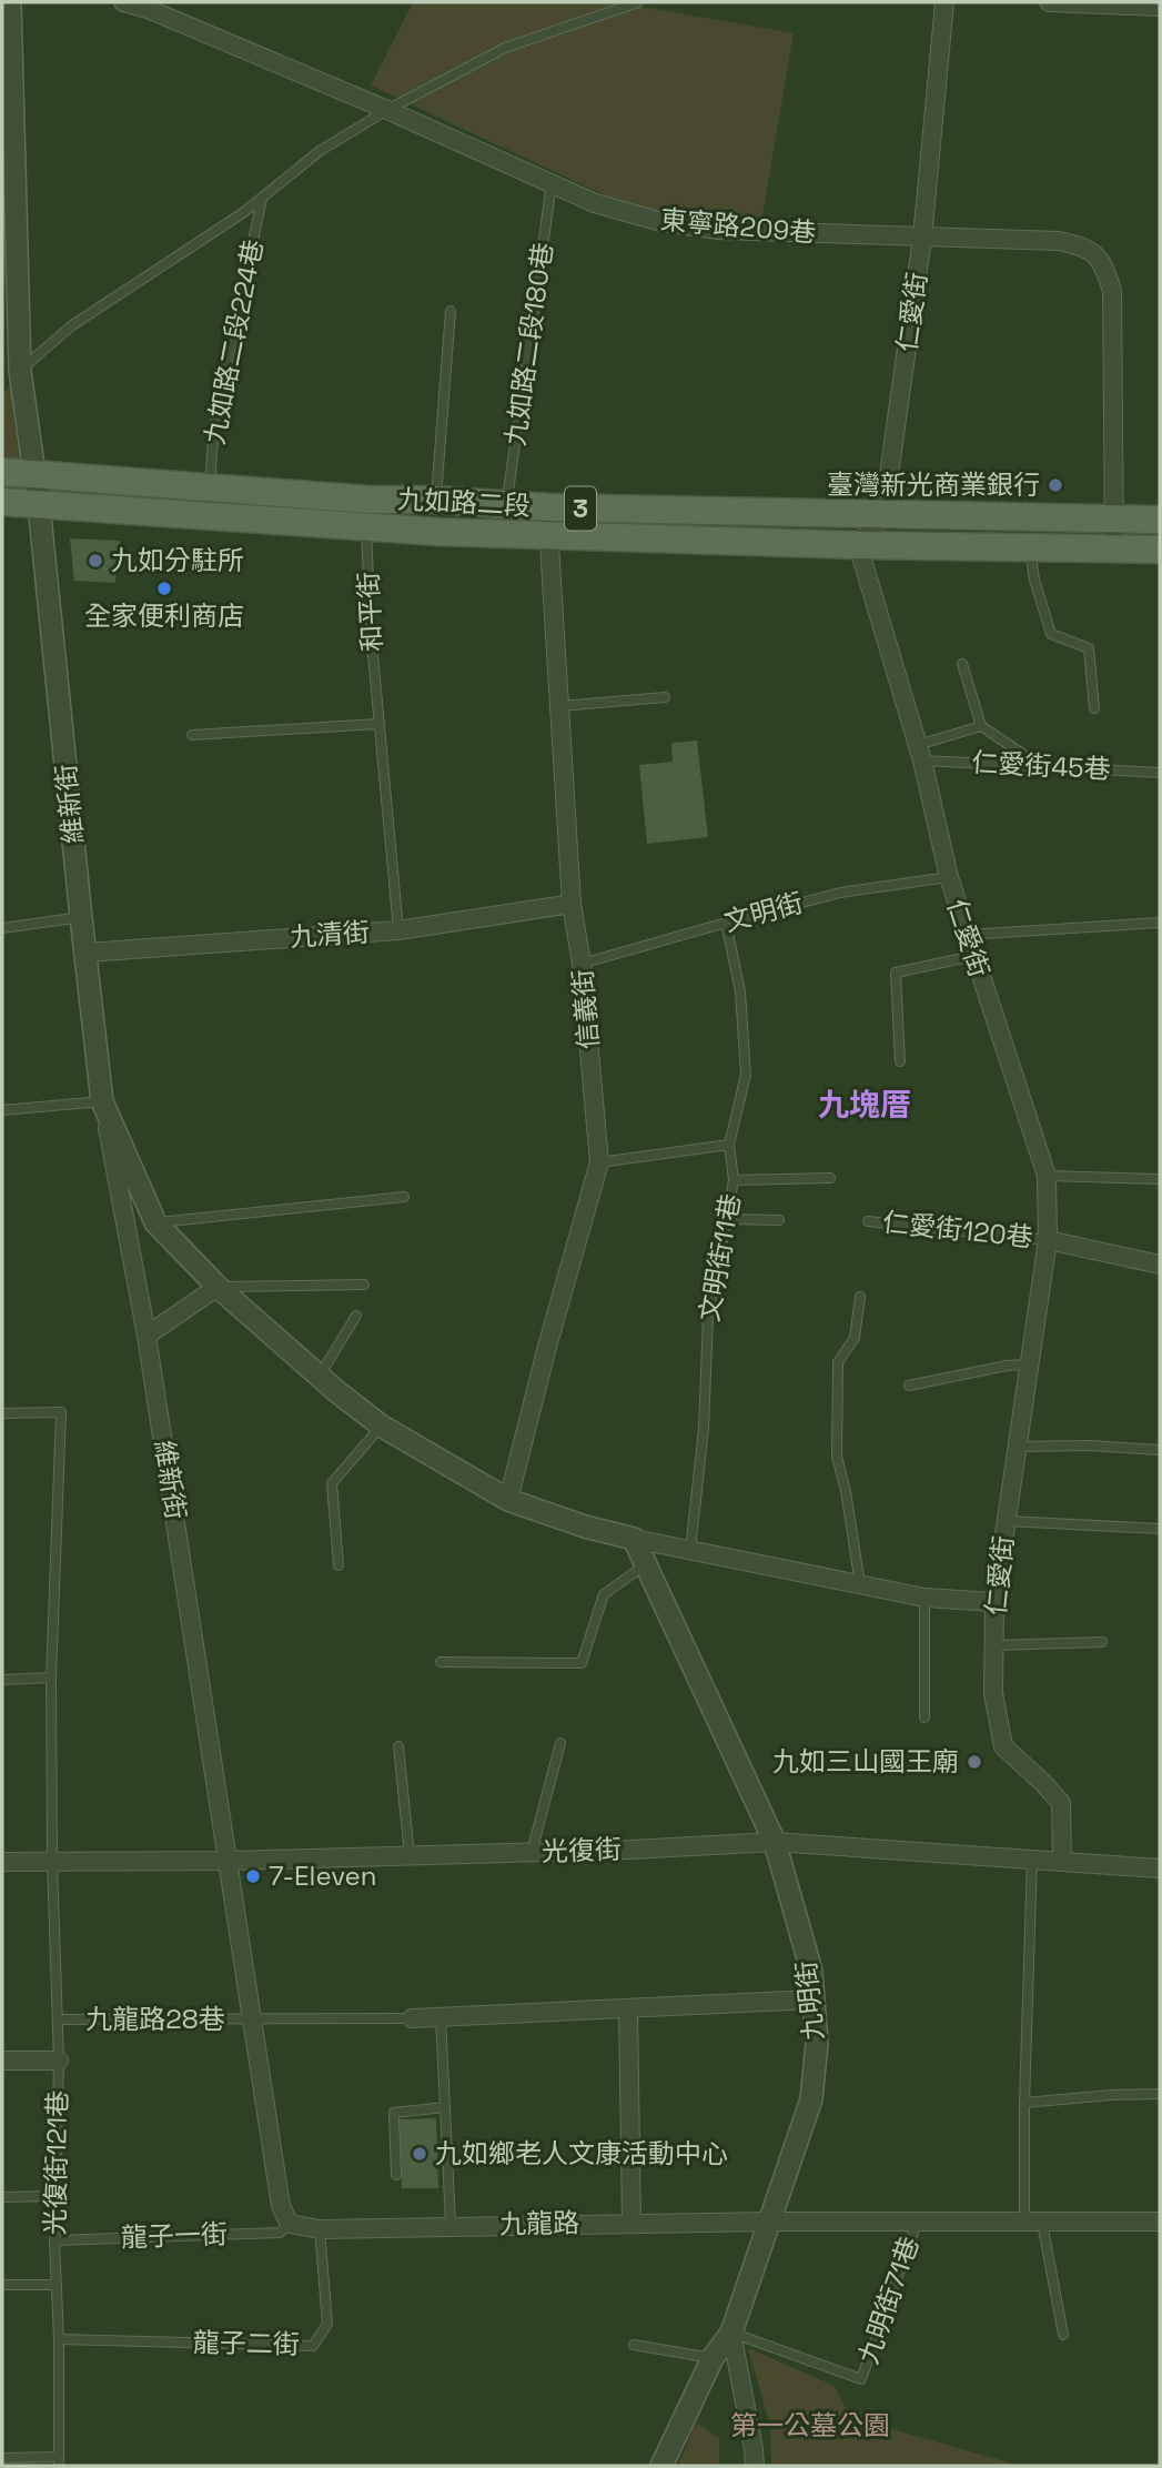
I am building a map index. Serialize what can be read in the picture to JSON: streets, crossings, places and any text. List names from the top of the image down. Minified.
{"streets":{"main road":["九如路二段","3"],"street":["東寧路209巷","仁愛街","維新街","九清街","信義街","光復街","九明街","九龍路"],"lane":["九如路二段224巷","九如路二段180巷","和平街","仁愛街45巷","文明街","仁愛街120巷","文明街11巷","九龍路28巷","光復街121巷","龍子一街","九明街71巷","龍子二街"]},"crossings":[["東寧路209巷","仁愛街"],["東寧路209巷","九如路二段180巷"],["東寧路209巷","九如路二段"],["仁愛街","九如路二段"],["仁愛街","仁愛街45巷"],["仁愛街","文明街"],["仁愛街","仁愛街120巷"],["仁愛街","光復街"],["九如路二段224巷","九如路二段"],["九如路二段180巷","九如路二段"],["九如路二段","和平街"],["九如路二段","維新街"],["九如路二段","信義街"],["和平街","九清街"],["維新街","九清街"],["維新街","信義街"],["維新街","光復街"],["維新街","九明街"],["文明街","信義街"],["文明街","文明街11巷"],["九清街","信義街"],["光復街","九明街"],["光復街","光復街121巷"],["九明街","九龍路"],["九明街","九明街71巷"],["九龍路28巷","光復街121巷"],["光復街121巷","龍子一街"],["光復街121巷","龍子二街"],["九龍路","龍子一街"],["九龍路","九明街71巷"],["九龍路","龍子二街"]],"districts":["九塊厝"],"parks":["第一公墓公園"],"places":["臺灣新光商業銀行","九如分駐所","全家便利商店","九如三山國王廟","7-Eleven","九如鄉老人文康活動中心"]}
